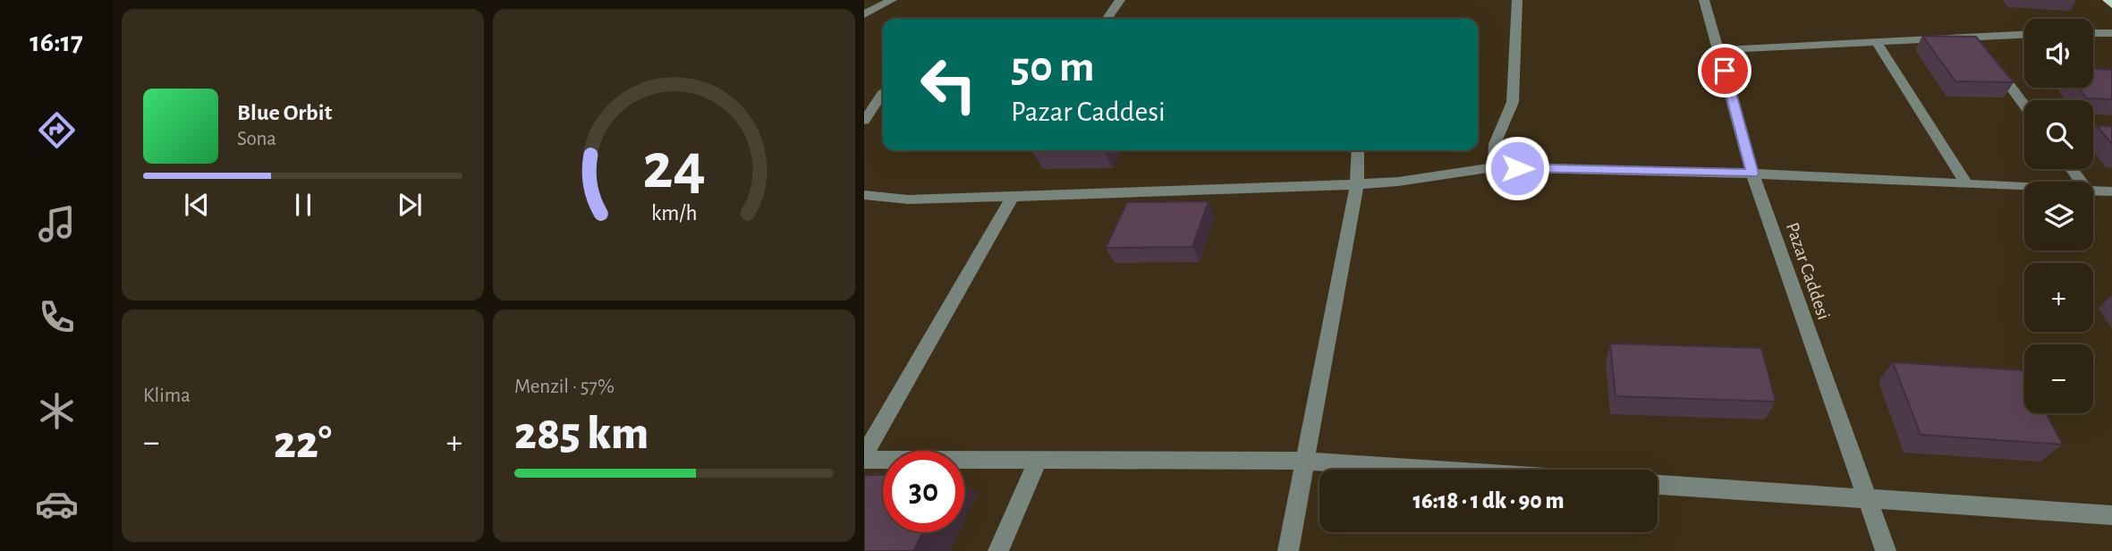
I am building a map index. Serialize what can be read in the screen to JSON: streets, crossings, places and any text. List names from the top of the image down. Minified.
{"streets":{"street":["Pazar Caddesi"]},"page":{"tabs":"16:17","map_buttons":["+","−"],"turn":["50 m","Pazar Caddesi"],"song":["Blue Orbit","Sona"],"tile":["Klima",["Menzil · 57%","285 km"]],"heat":["−","22°","+"],"limit":"30","trip":"16:18 · 1 dk · 90 m","gauge":["24","km/h"]}}
